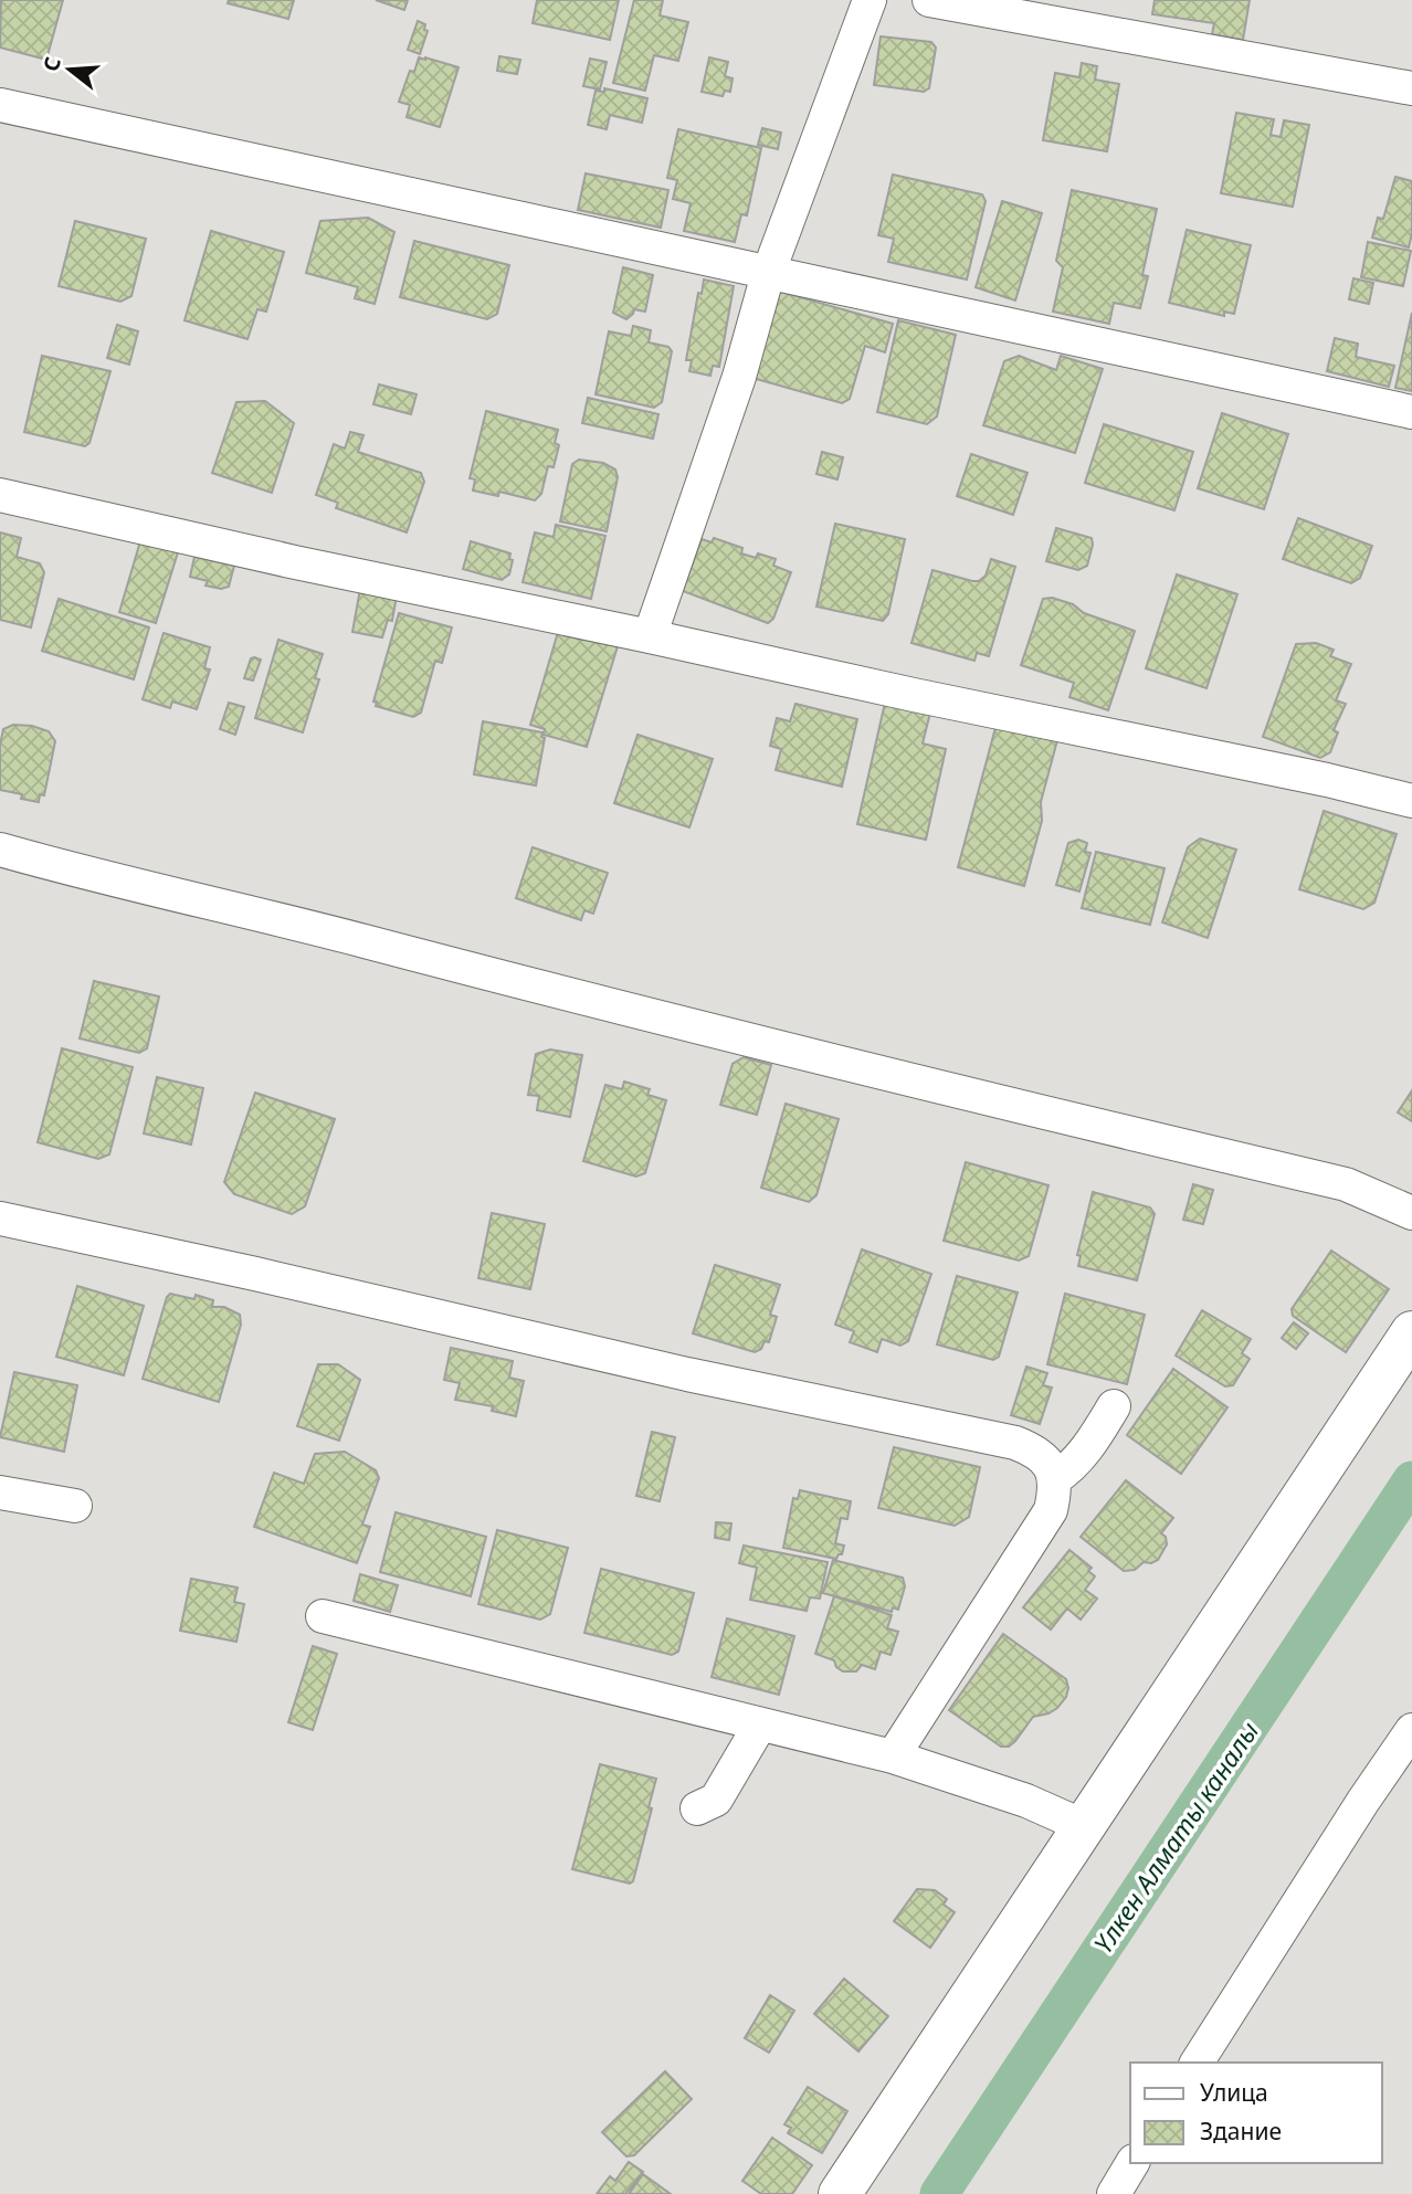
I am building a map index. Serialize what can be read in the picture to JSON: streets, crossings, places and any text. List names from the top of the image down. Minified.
{"water":["Үлкен Алматы каналы"],"legend":["Улица","Здание"],"north":"left"}
